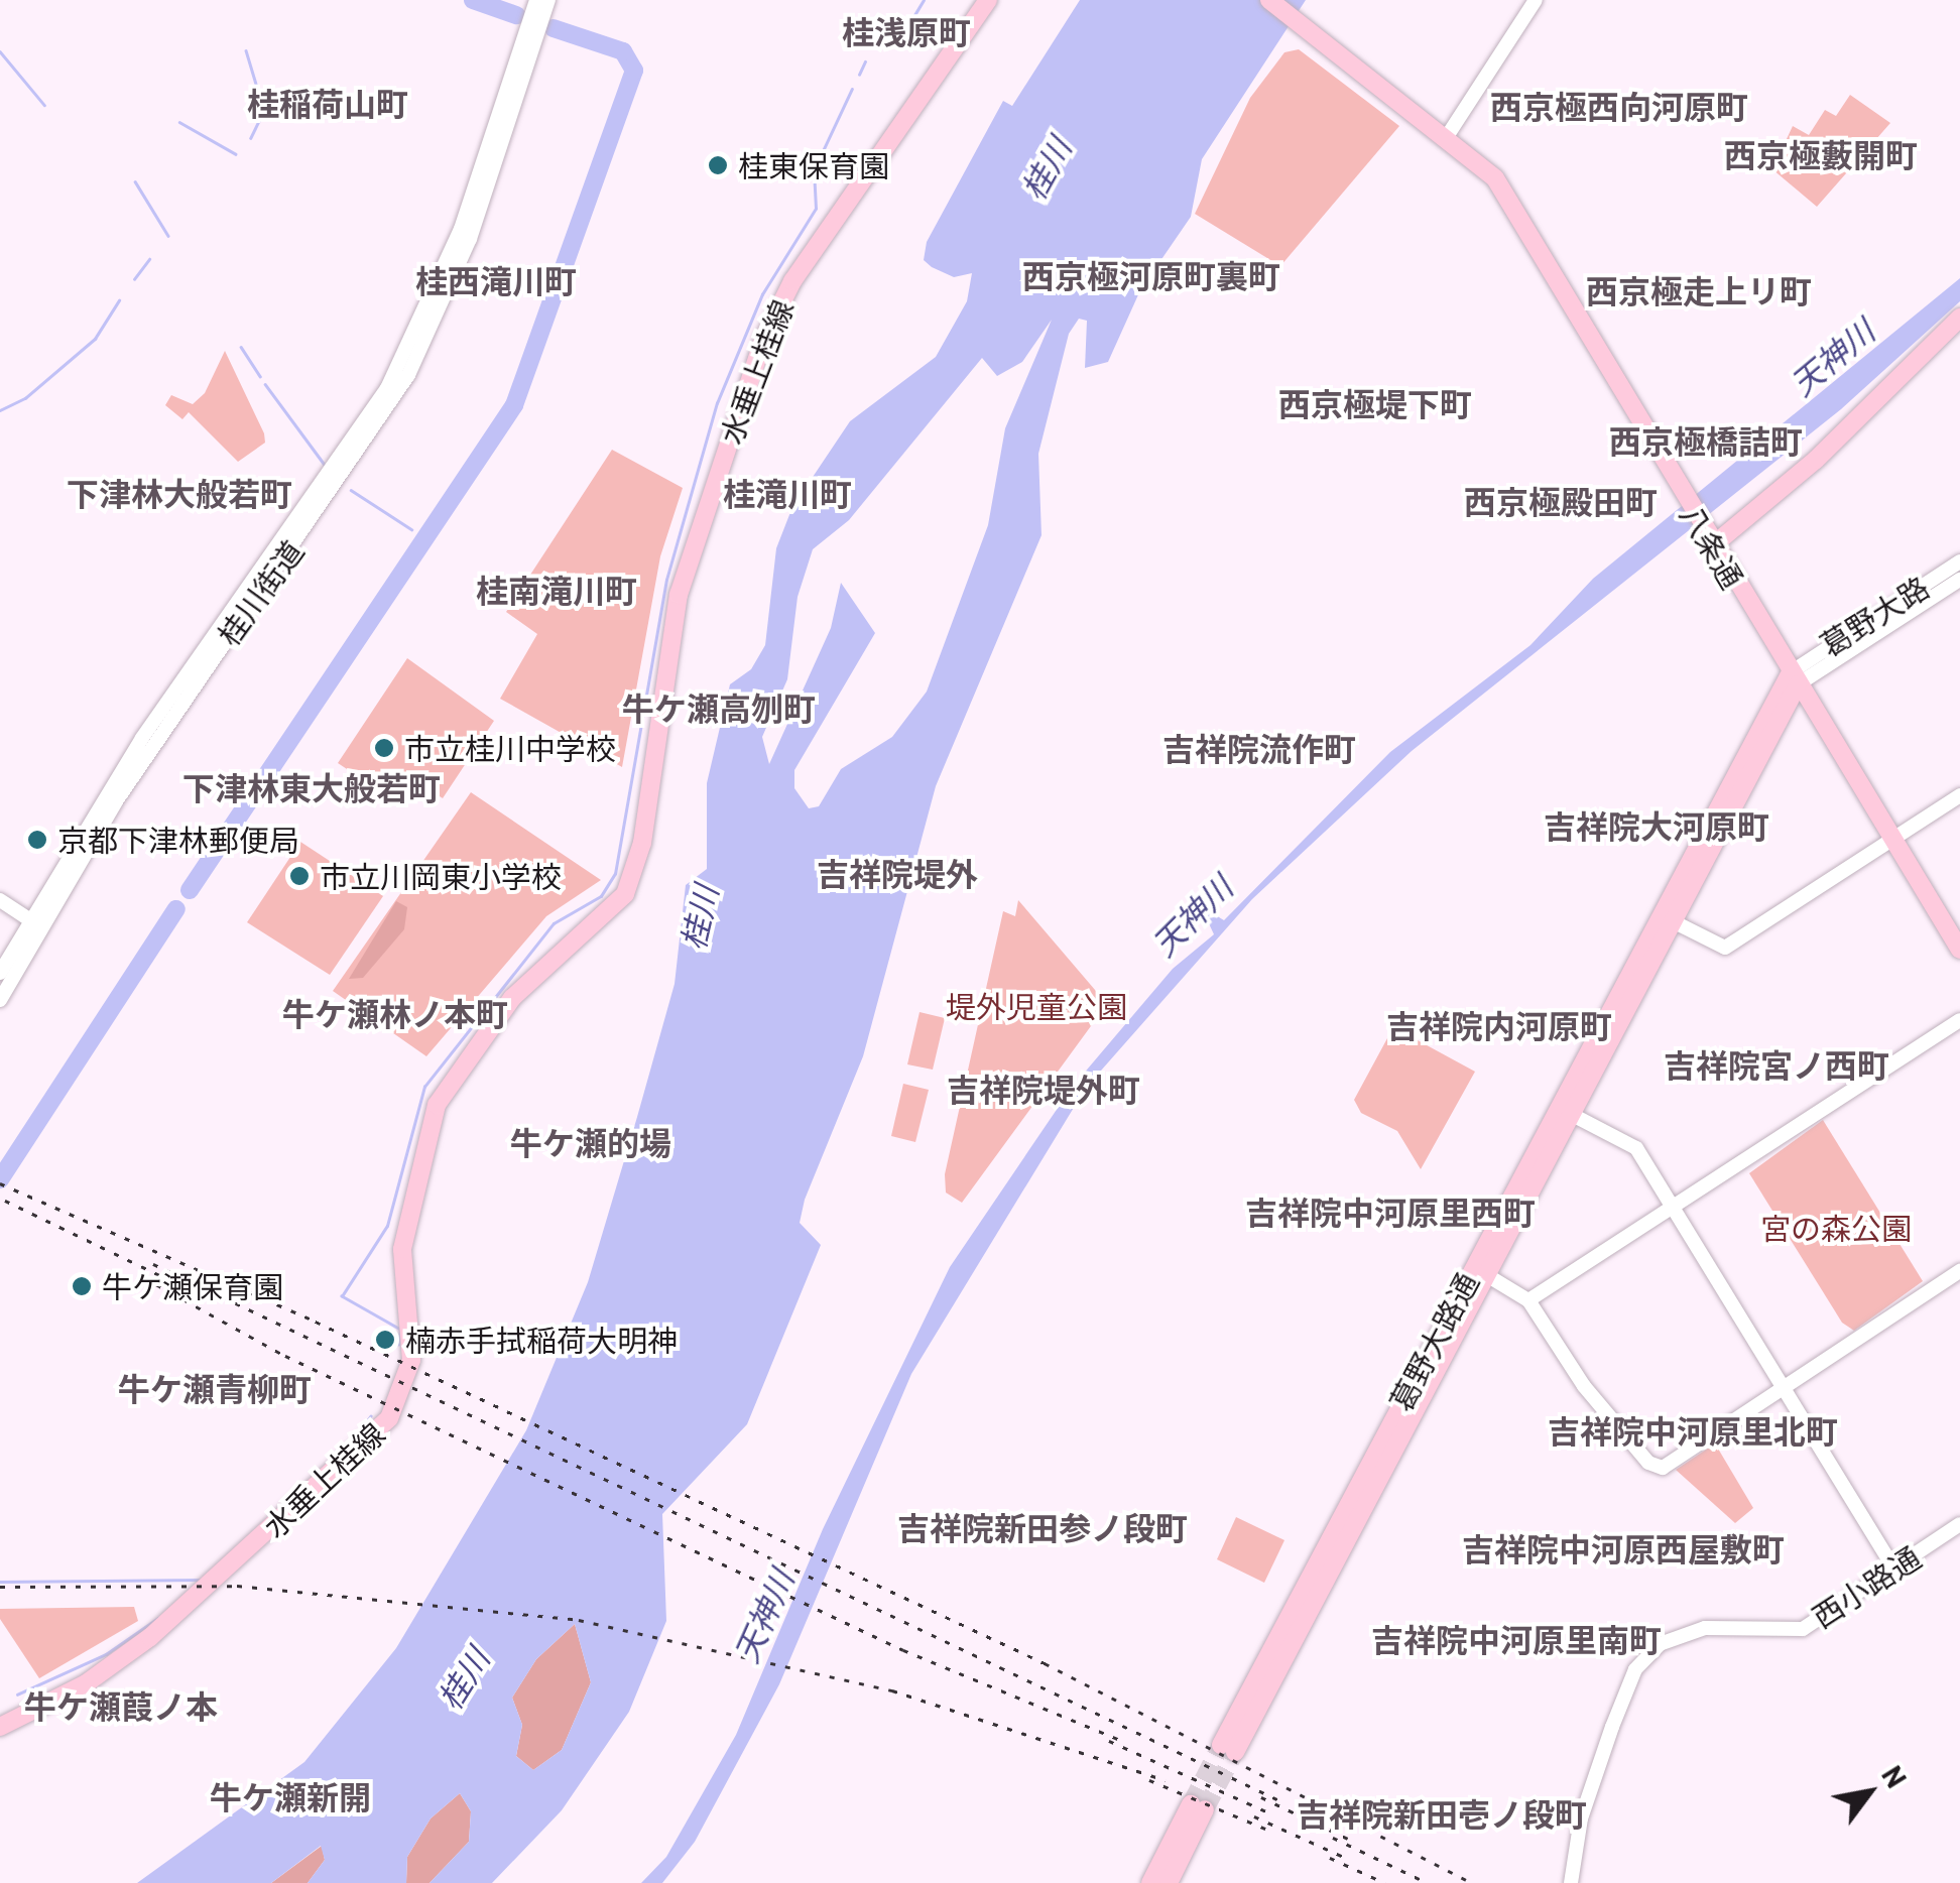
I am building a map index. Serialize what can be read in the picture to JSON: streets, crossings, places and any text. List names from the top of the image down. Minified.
{"streets":{"main road":["水垂上桂線","八条通","葛野大路通"],"street":["桂川街道","葛野大路","西小路通"]},"crossings":[["八条通","葛野大路"],["八条通","葛野大路通"],["葛野大路","葛野大路通"]],"districts":["桂浅原町","桂稲荷山町","西京極西向河原町","西京極藪開町","西京極河原町裏町","桂西滝川町","西京極走上リ町","西京極堤下町","西京極橋詰町","下津林大般若町","桂滝川町","西京極殿田町","桂南滝川町","牛ケ瀬高刎町","吉祥院流作町","下津林東大般若町","吉祥院大河原町","吉祥院堤外","牛ケ瀬林ノ本町","吉祥院内河原町","吉祥院宮ノ西町","吉祥院堤外町","牛ケ瀬的場","吉祥院中河原里西町","牛ケ瀬青柳町","吉祥院中河原里北町","吉祥院新田参ノ段町","吉祥院中河原西屋敷町","吉祥院中河原里南町","牛ケ瀬葭ノ本","牛ケ瀬新開","吉祥院新田壱ノ段町"],"water":["桂川","天神川"],"parks":["堤外児童公園","宮の森公園"],"places":["桂東保育園","市立桂川中学校","京都下津林郵便局","市立川岡東小学校","牛ケ瀬保育園","楠赤手拭稲荷大明神"],"north":"top right"}
